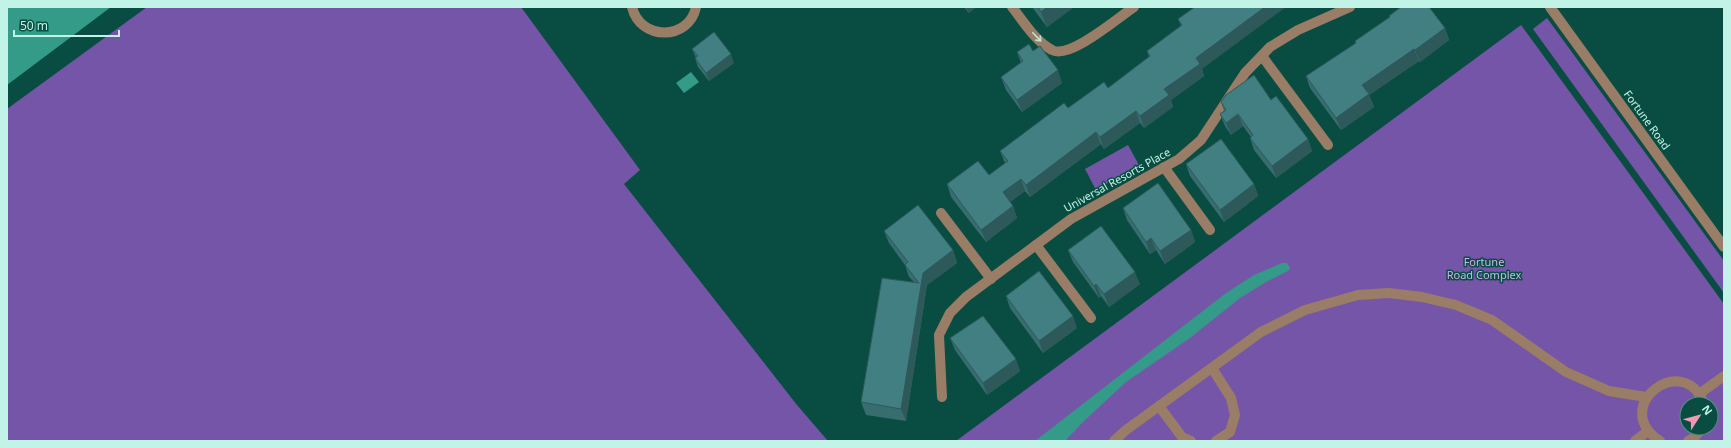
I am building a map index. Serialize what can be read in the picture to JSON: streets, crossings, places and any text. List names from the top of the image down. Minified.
{"streets":{"street":["Fortune Road","Universal Resorts Place"]},"parks":["Fortune Road Complex"],"scale_bar":"50 m","north":"top right"}
